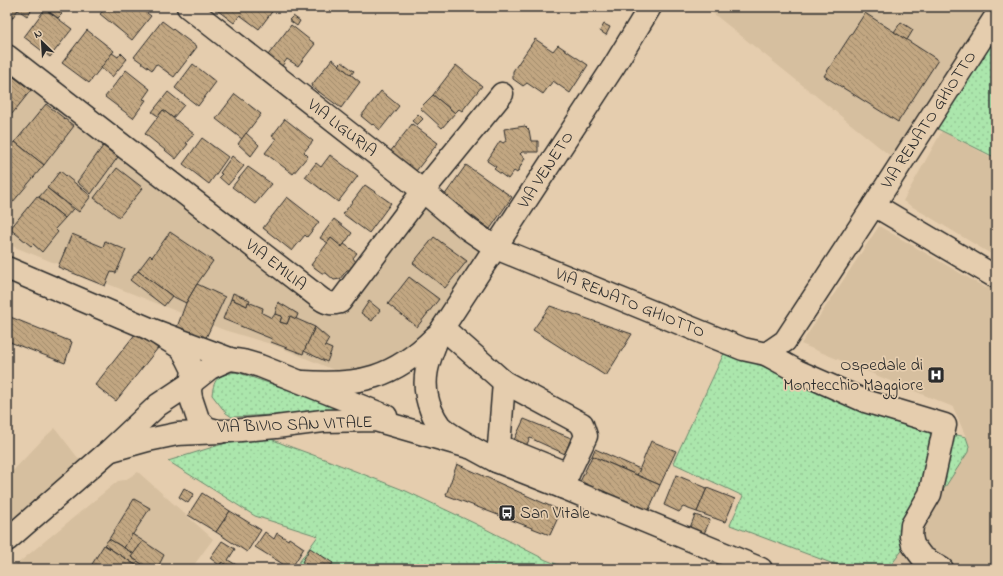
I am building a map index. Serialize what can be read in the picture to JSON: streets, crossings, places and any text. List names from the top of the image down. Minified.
{"streets":{"street":["VIA RENATO GHIOTTO","VIA LIGURIA","VIA VENETO","VIA EMILIA","VIA BIVIO SAN VITALE"]},"crossings":[["VIA RENATO GHIOTTO","VIA LIGURIA"],["VIA RENATO GHIOTTO","VIA VENETO"],["VIA LIGURIA","VIA VENETO"],["VIA LIGURIA","VIA EMILIA"],["VIA VENETO","VIA BIVIO SAN VITALE"]],"places":{"hospital":["Ospedale di Montecchio Maggiore"],"bus stop":["San Vitale"]},"north":"top left"}
